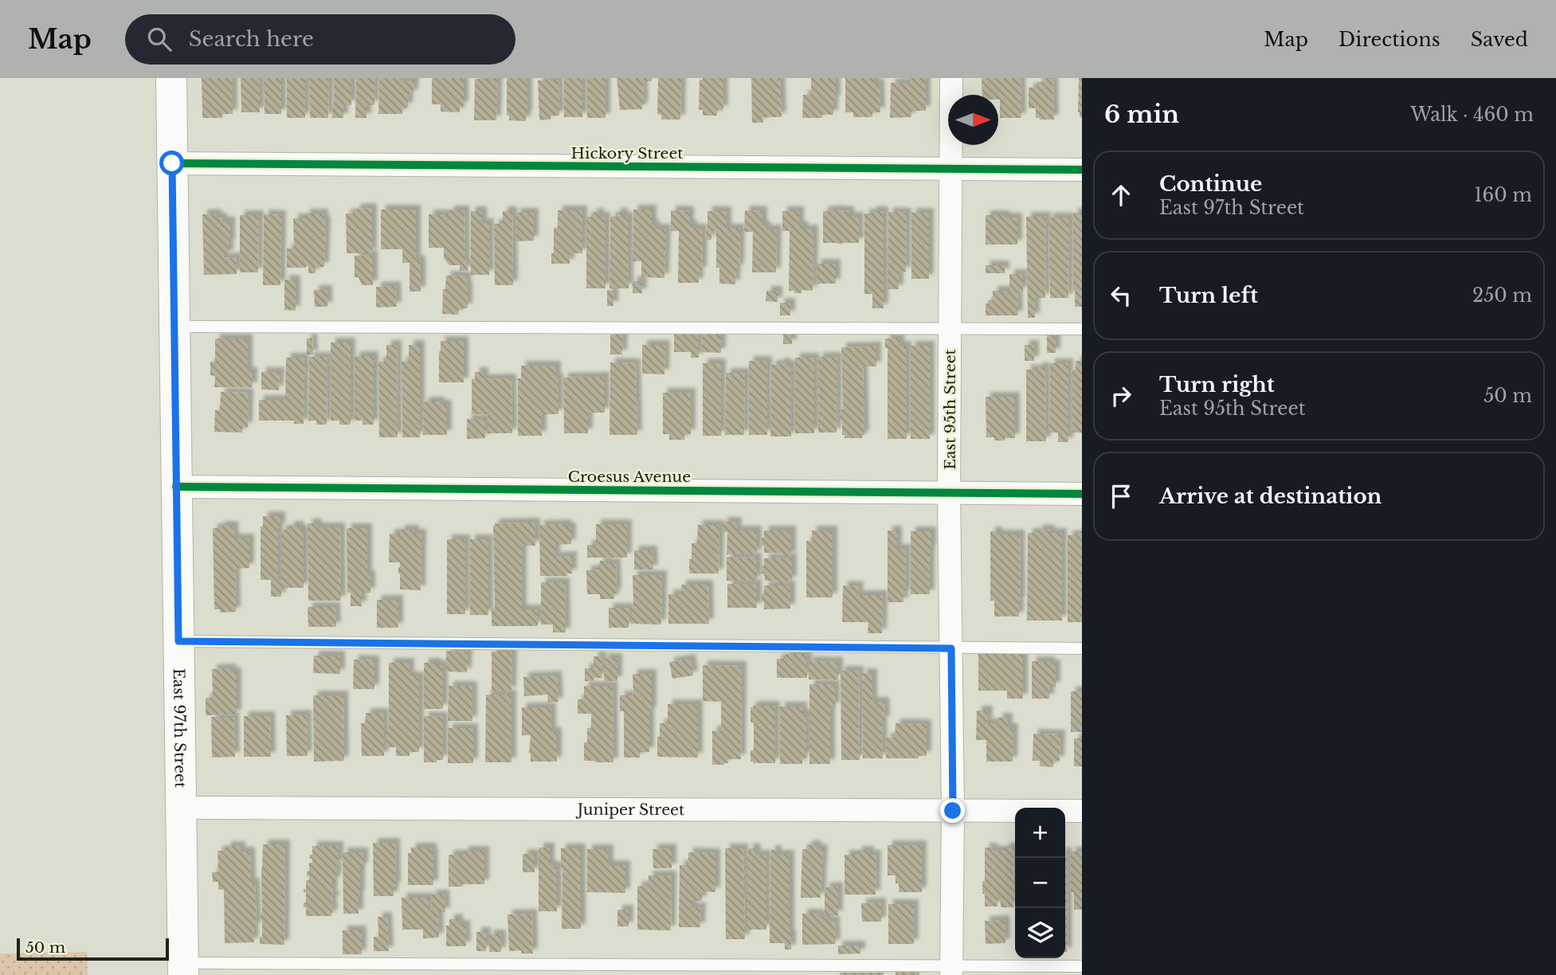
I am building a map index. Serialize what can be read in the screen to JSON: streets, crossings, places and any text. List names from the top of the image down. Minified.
{"streets":{"street":["Hickory Street","East 95th Street","Croesus Avenue","East 97th Street","Juniper Street"]},"crossings":[["Hickory Street","East 95th Street"],["Hickory Street","East 97th Street"],["East 95th Street","Croesus Avenue"],["East 95th Street","Juniper Street"],["Croesus Avenue","East 97th Street"],["East 97th Street","Juniper Street"]],"scale_bar":"50 m","north":"right","page":{"header":"Map","search":"Search here","nav":["Map","Directions","Saved"],"heading":["6 min","Walk · 460 m"],"list":[["Continue","East 97th Street","160 m"],["Turn left","250 m"],["Turn right","East 95th Street","50 m"],"Arrive at destination"],"map_buttons":["+","−"],"scale":"50 m"}}
